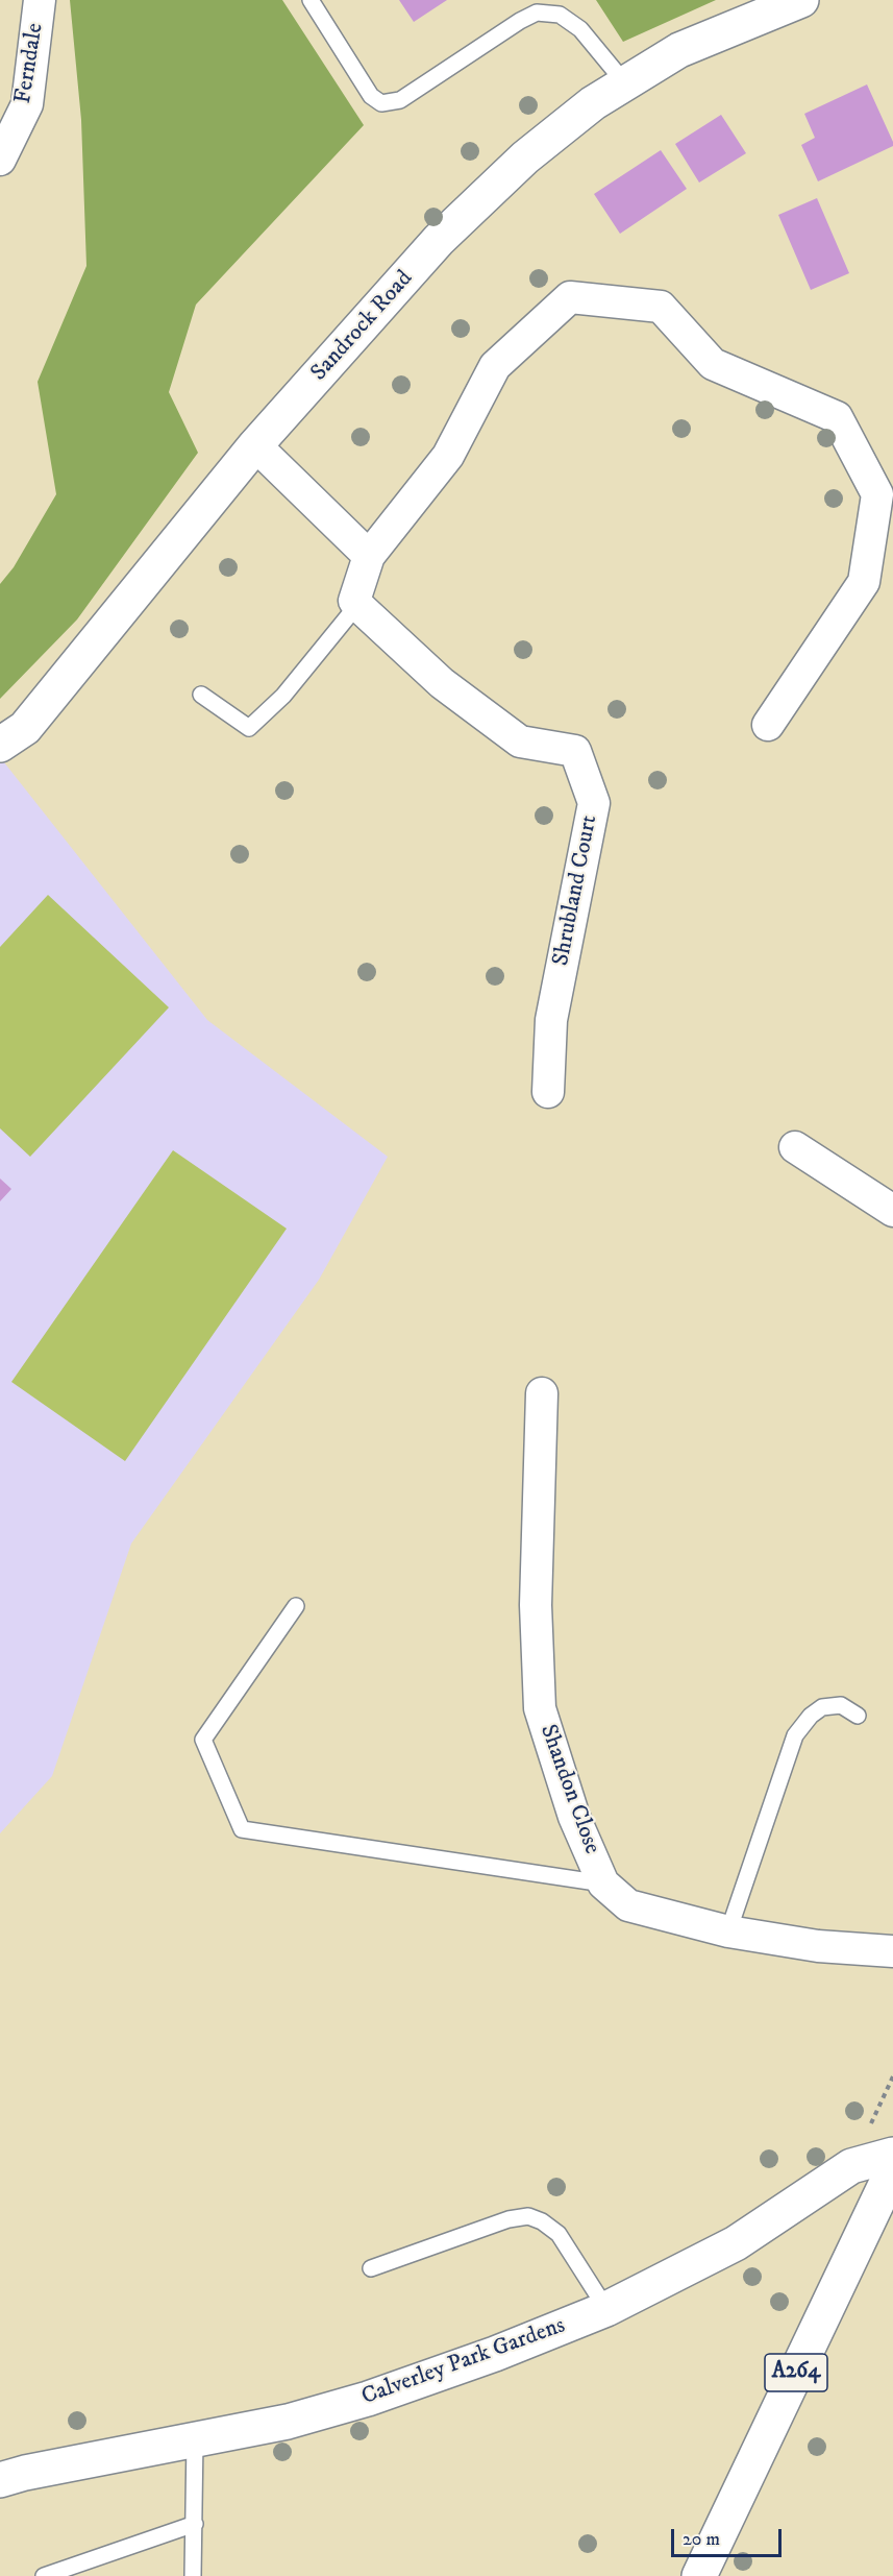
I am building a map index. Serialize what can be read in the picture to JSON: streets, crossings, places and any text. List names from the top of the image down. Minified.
{"streets":{"main road":["Sandrock Road","Calverley Park Gardens","A264"],"street":["Ferndale","Shrubland Court","Shandon Close"]},"scale_bar":"20 m"}
